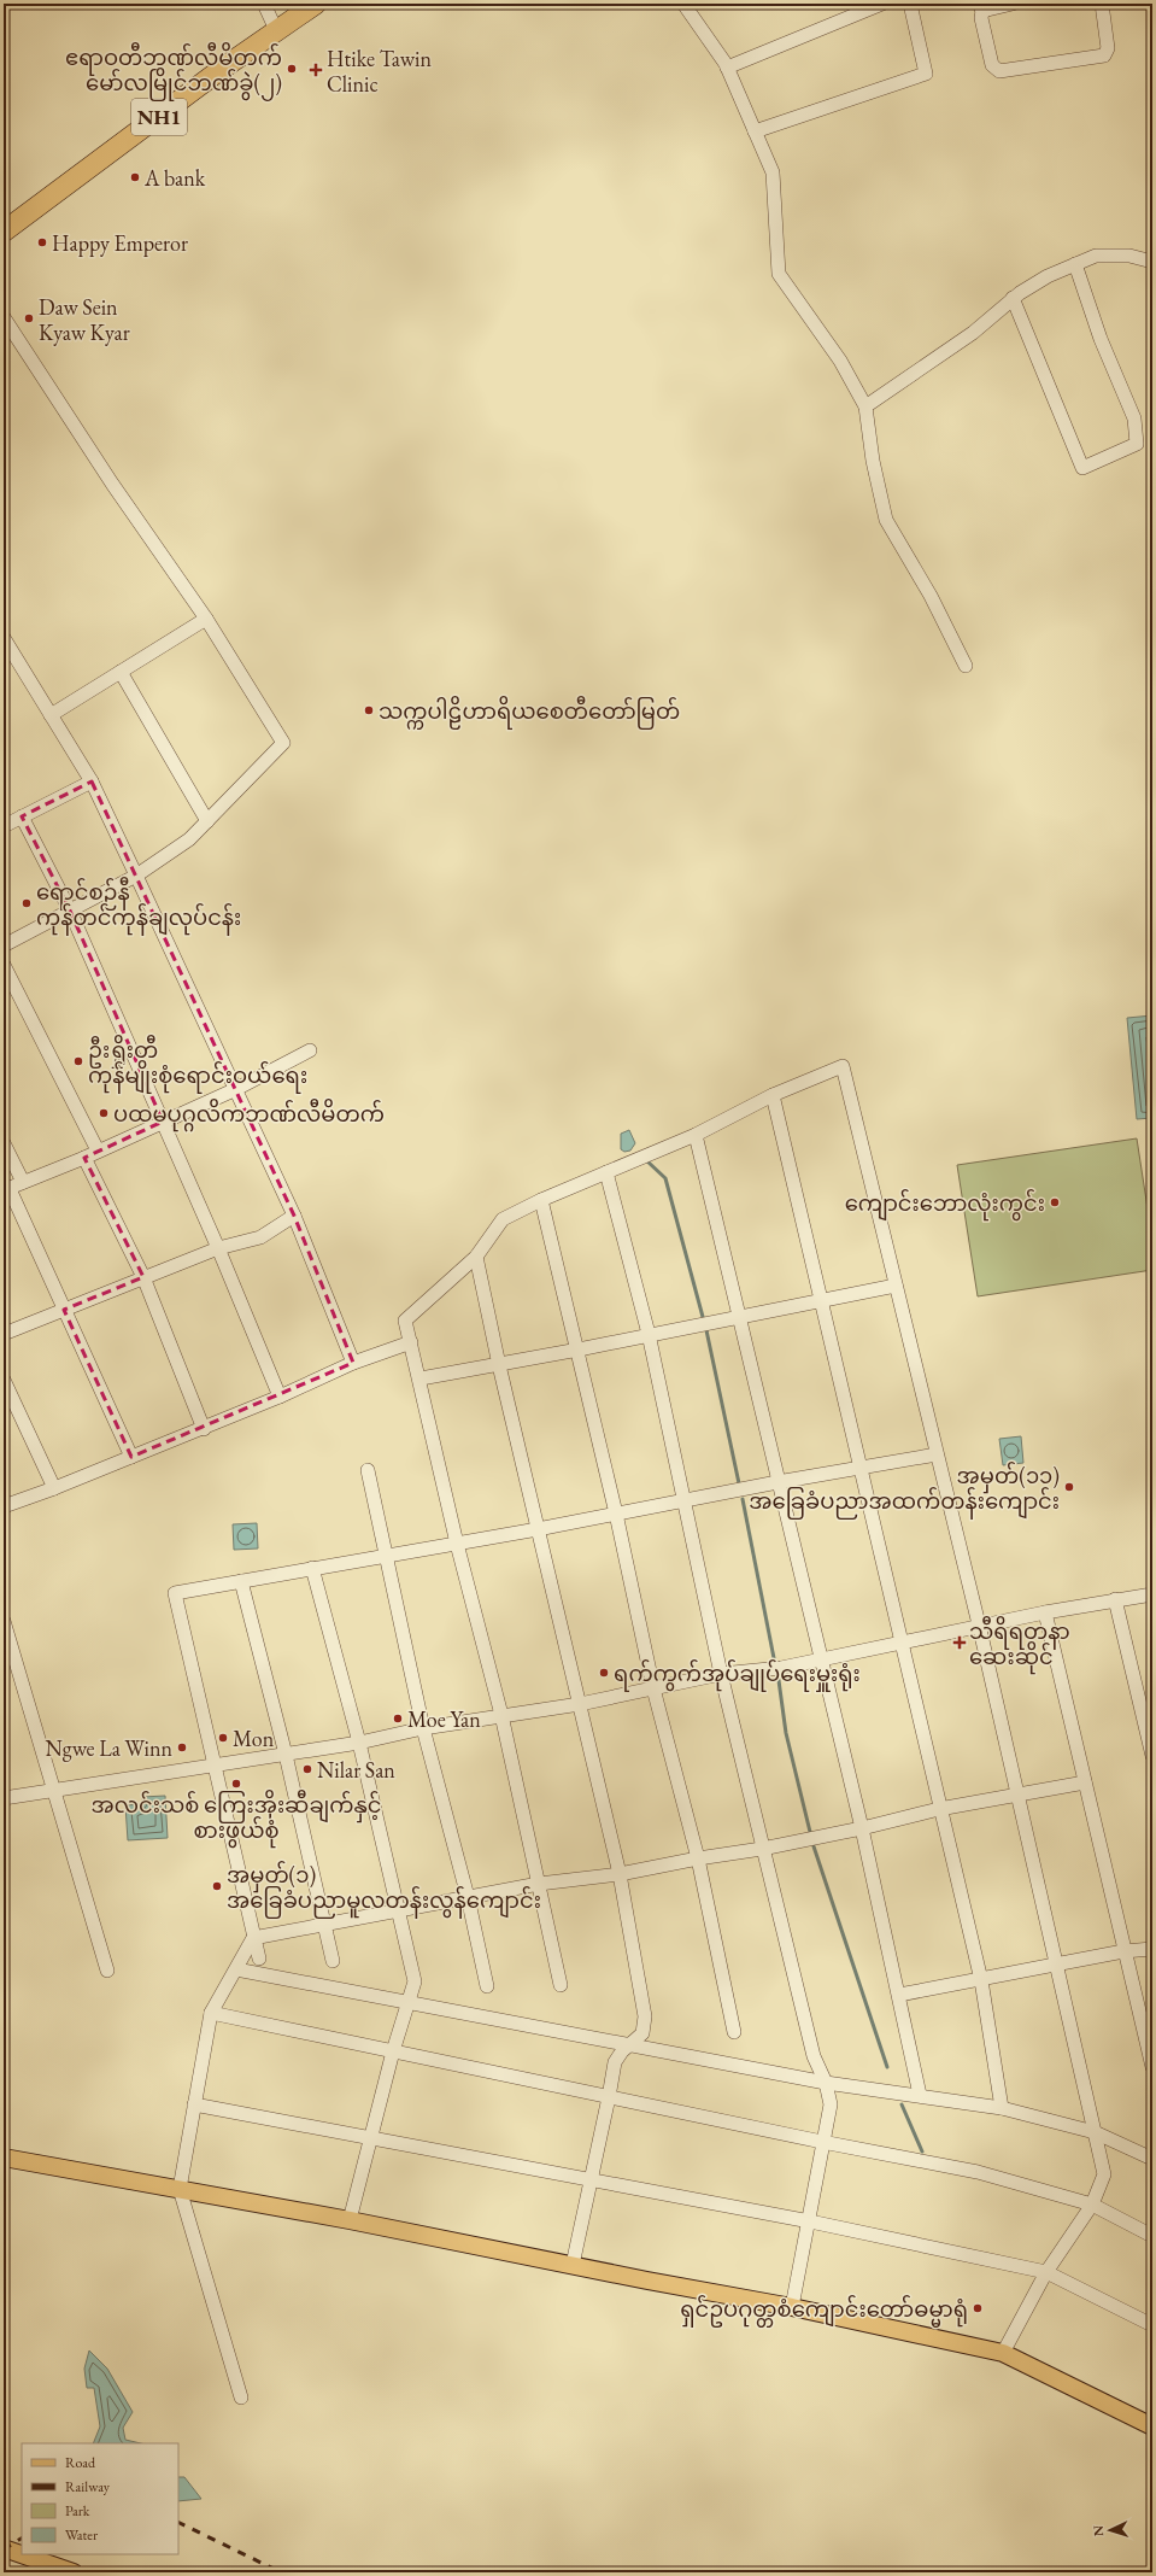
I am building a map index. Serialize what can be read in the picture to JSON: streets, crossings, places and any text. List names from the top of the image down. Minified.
{"streets":{"highway":["NH1"]},"places":{"other":["ဧရာဝတီဘဏ်လီမိတက် မော်လမြိုင်ဘဏ်ခွဲ(၂)","A bank","Happy Emperor","Daw Sein Kyaw Kyar","သက္ကပါဠိဟာရိယစေတီတော်မြတ်","ရောင်စဉ်နီ ကုန်တင်ကုန်ချလုပ်ငန်း","ဦးရှိုးတီ ကုန်မျိုးစုံရောင်းဝယ်ရေး","ပထမပုဂ္ဂလိကဘဏ်လီမိတက်","ကျောင်းဘောလုံးကွင်း","အမှတ်(၁၁) အခြေခံပညာအထက်တန်းကျောင်း","ရက်ကွက်အုပ်ချုပ်ရေးမှူးရုံး","Moe Yan","Mon","Ngwe La Winn","Nilar San","အလင်းသစ် ကြေးအိုးဆီချက်နှင့် စားဖွယ်စုံ","အမှတ်(၁) အခြေခံပညာမူလတန်းလွန်ကျောင်း","ရှင်ဥပဂုတ္တစံကျောင်းတော်ဓမ္မာရုံ"],"health":["Htike Tawin Clinic","သီရိရတနာ ဆေးဆိုင်"]},"legend":["Road","Railway","Park","Water"],"north":"left"}
